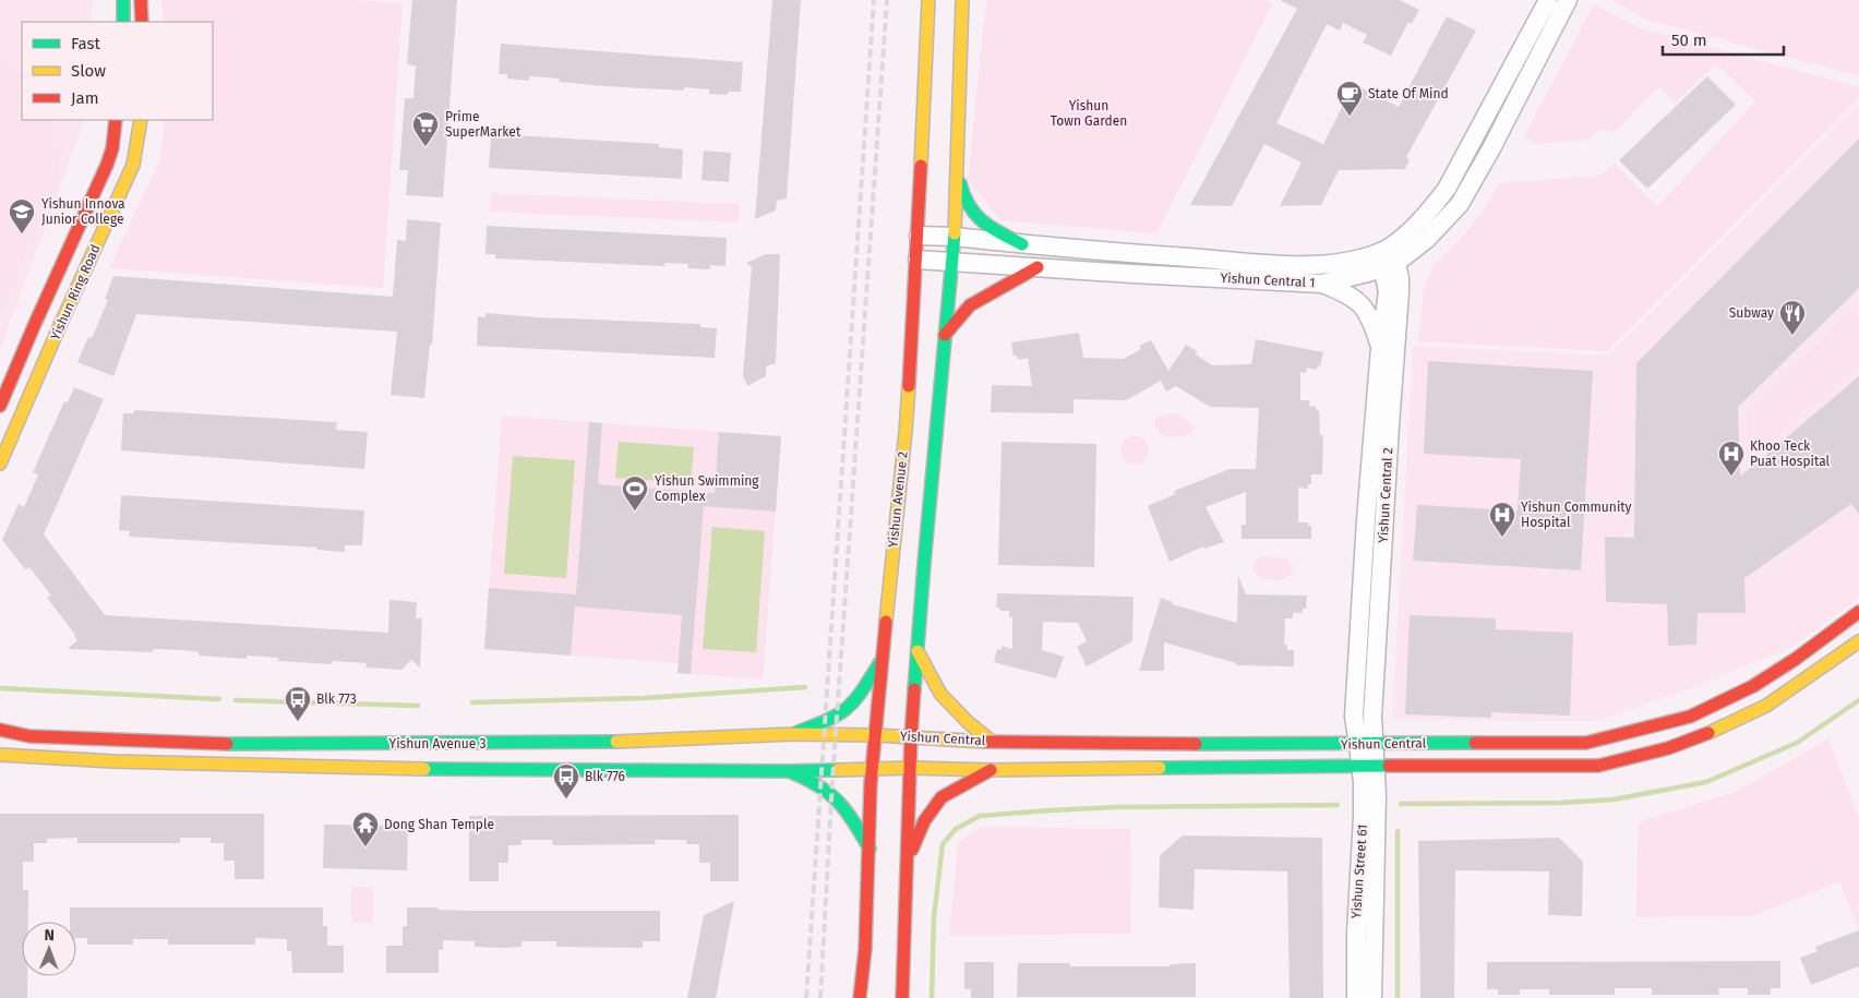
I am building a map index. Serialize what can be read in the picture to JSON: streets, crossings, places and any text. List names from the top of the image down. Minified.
{"streets":{"main road":["Yishun Ring Road","Yishun Avenue 2","Yishun Central","Yishun Avenue 3"],"street":["Yishun Central 1","Yishun Central 2","Yishun Street 61"]},"crossings":[["Yishun Central 1","Yishun Central 2"],["Yishun Central 1","Yishun Avenue 2"],["Yishun Central 2","Yishun Central"],["Yishun Central 2","Yishun Street 61"],["Yishun Avenue 2","Yishun Central"],["Yishun Avenue 2","Yishun Avenue 3"],["Yishun Central","Yishun Avenue 3"],["Yishun Central","Yishun Street 61"]],"parks":["Yishun Town Garden"],"places":{"cafe":["State Of Mind"],"supermarket":["Prime SuperMarket"],"school or university":["Yishun Innova Junior College"],"restaurant":["Subway"],"hospital":["Khoo Teck Puat Hospital","Yishun Community Hospital"],"sports":["Yishun Swimming Complex"],"bus stop":["Blk 773","Blk 776"],"temple":["Dong Shan Temple"]},"legend":["Fast","Slow","Jam"],"scale_bar":"50 m","north":"top"}
